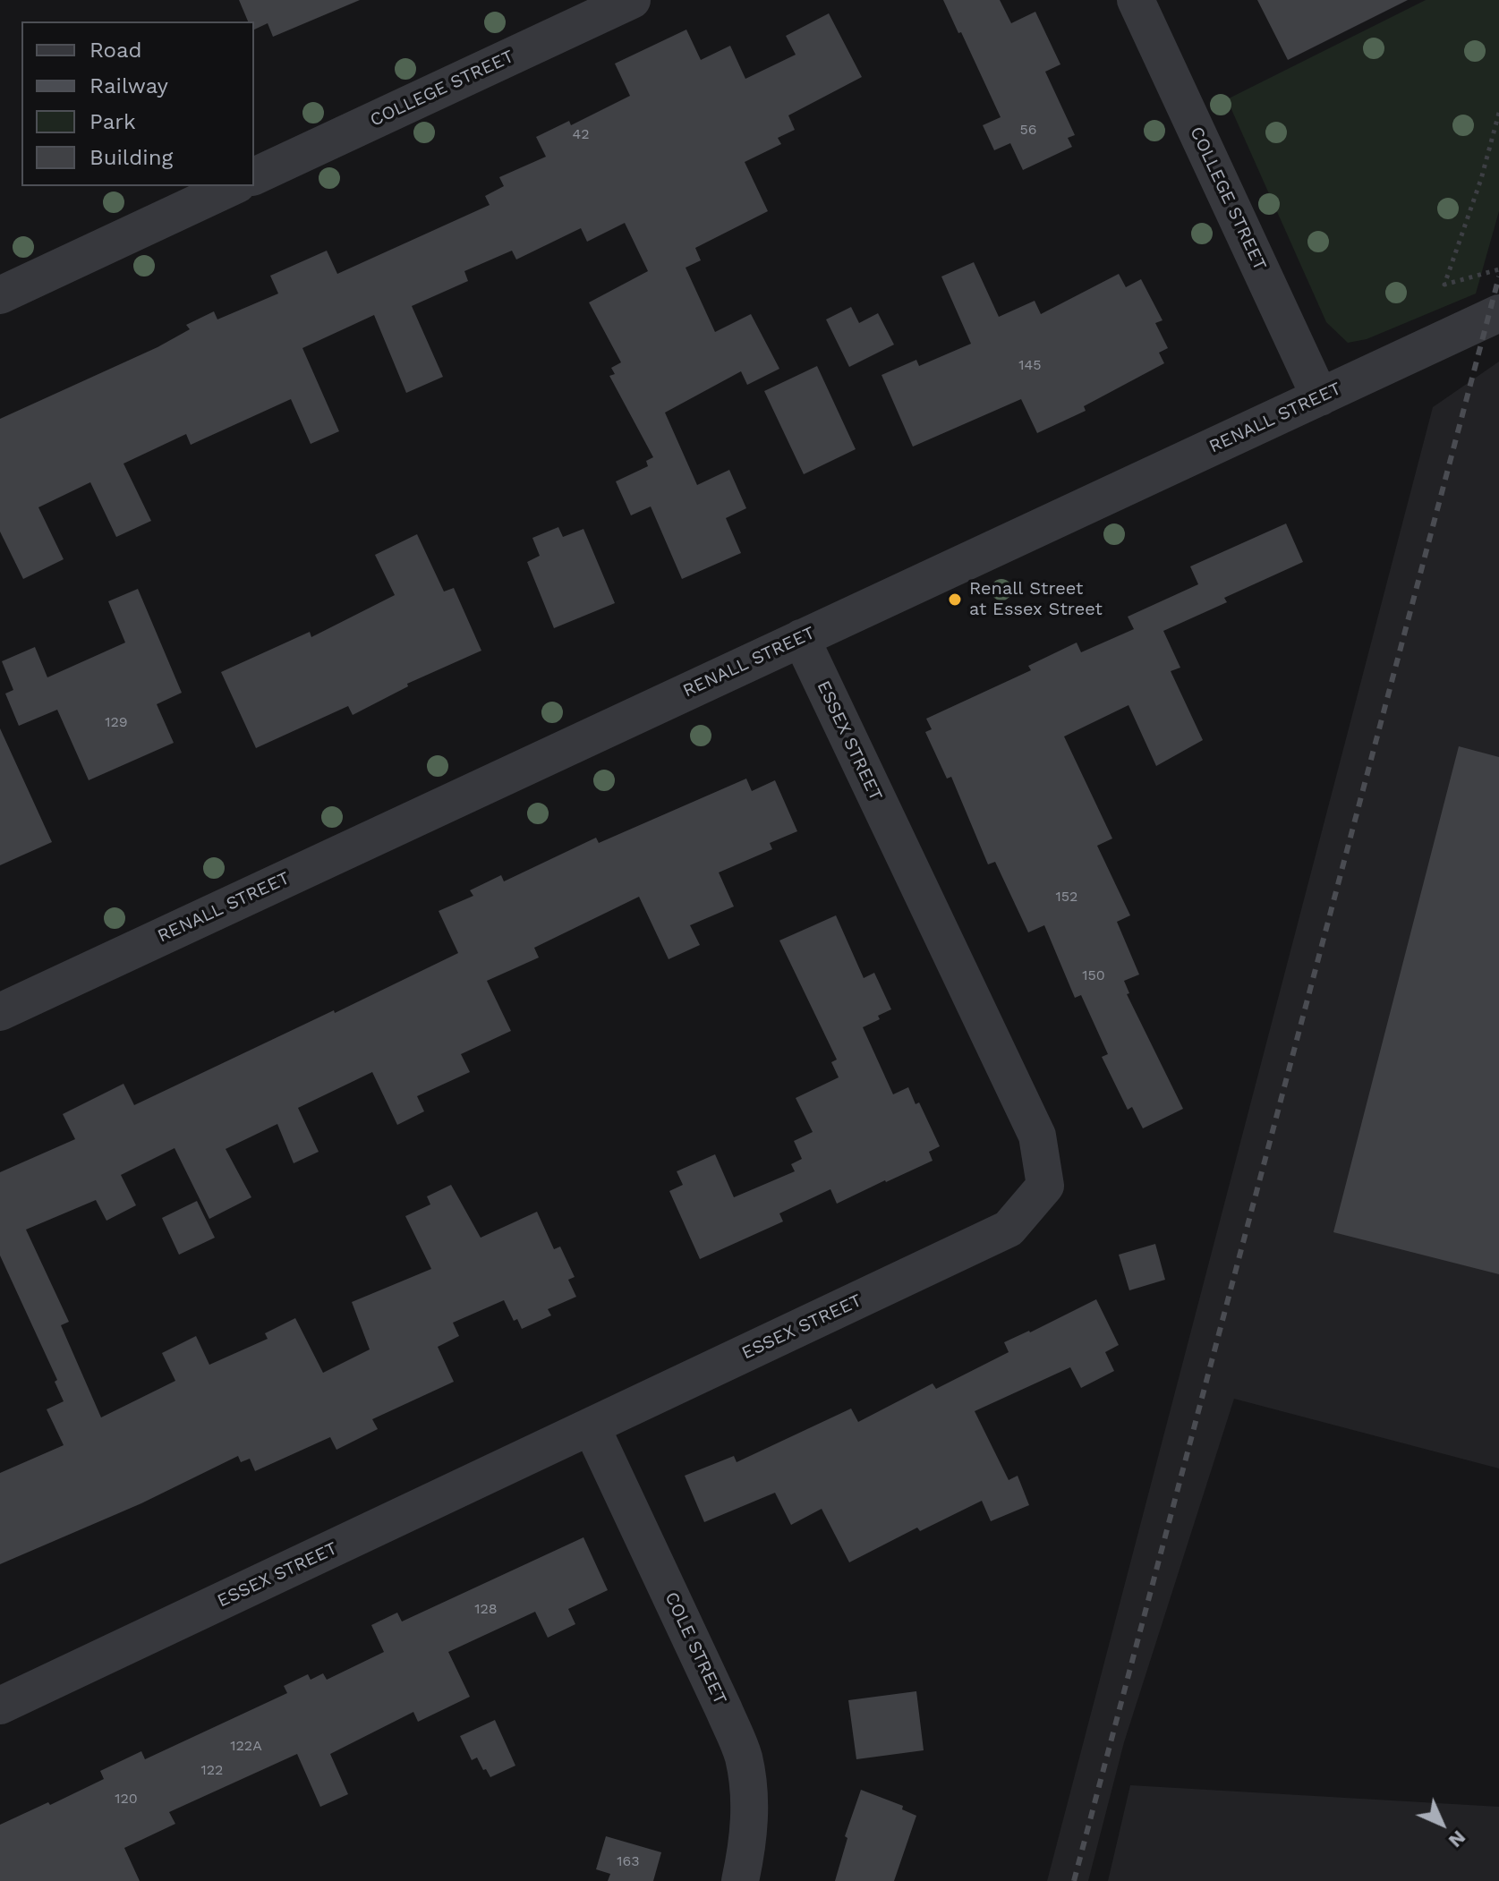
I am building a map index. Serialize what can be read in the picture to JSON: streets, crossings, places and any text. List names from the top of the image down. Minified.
{"streets":{"street":["COLLEGE STREET","RENALL STREET","ESSEX STREET","COLE STREET"]},"crossings":[["COLLEGE STREET","RENALL STREET"],["RENALL STREET","ESSEX STREET"],["ESSEX STREET","COLE STREET"]],"places":["Renall Street at Essex Street"],"house_numbers":["56","42","145","129","152","150","128","122A","122","120","163"],"legend":["Road","Railway","Park","Building"],"north":"bottom right"}
